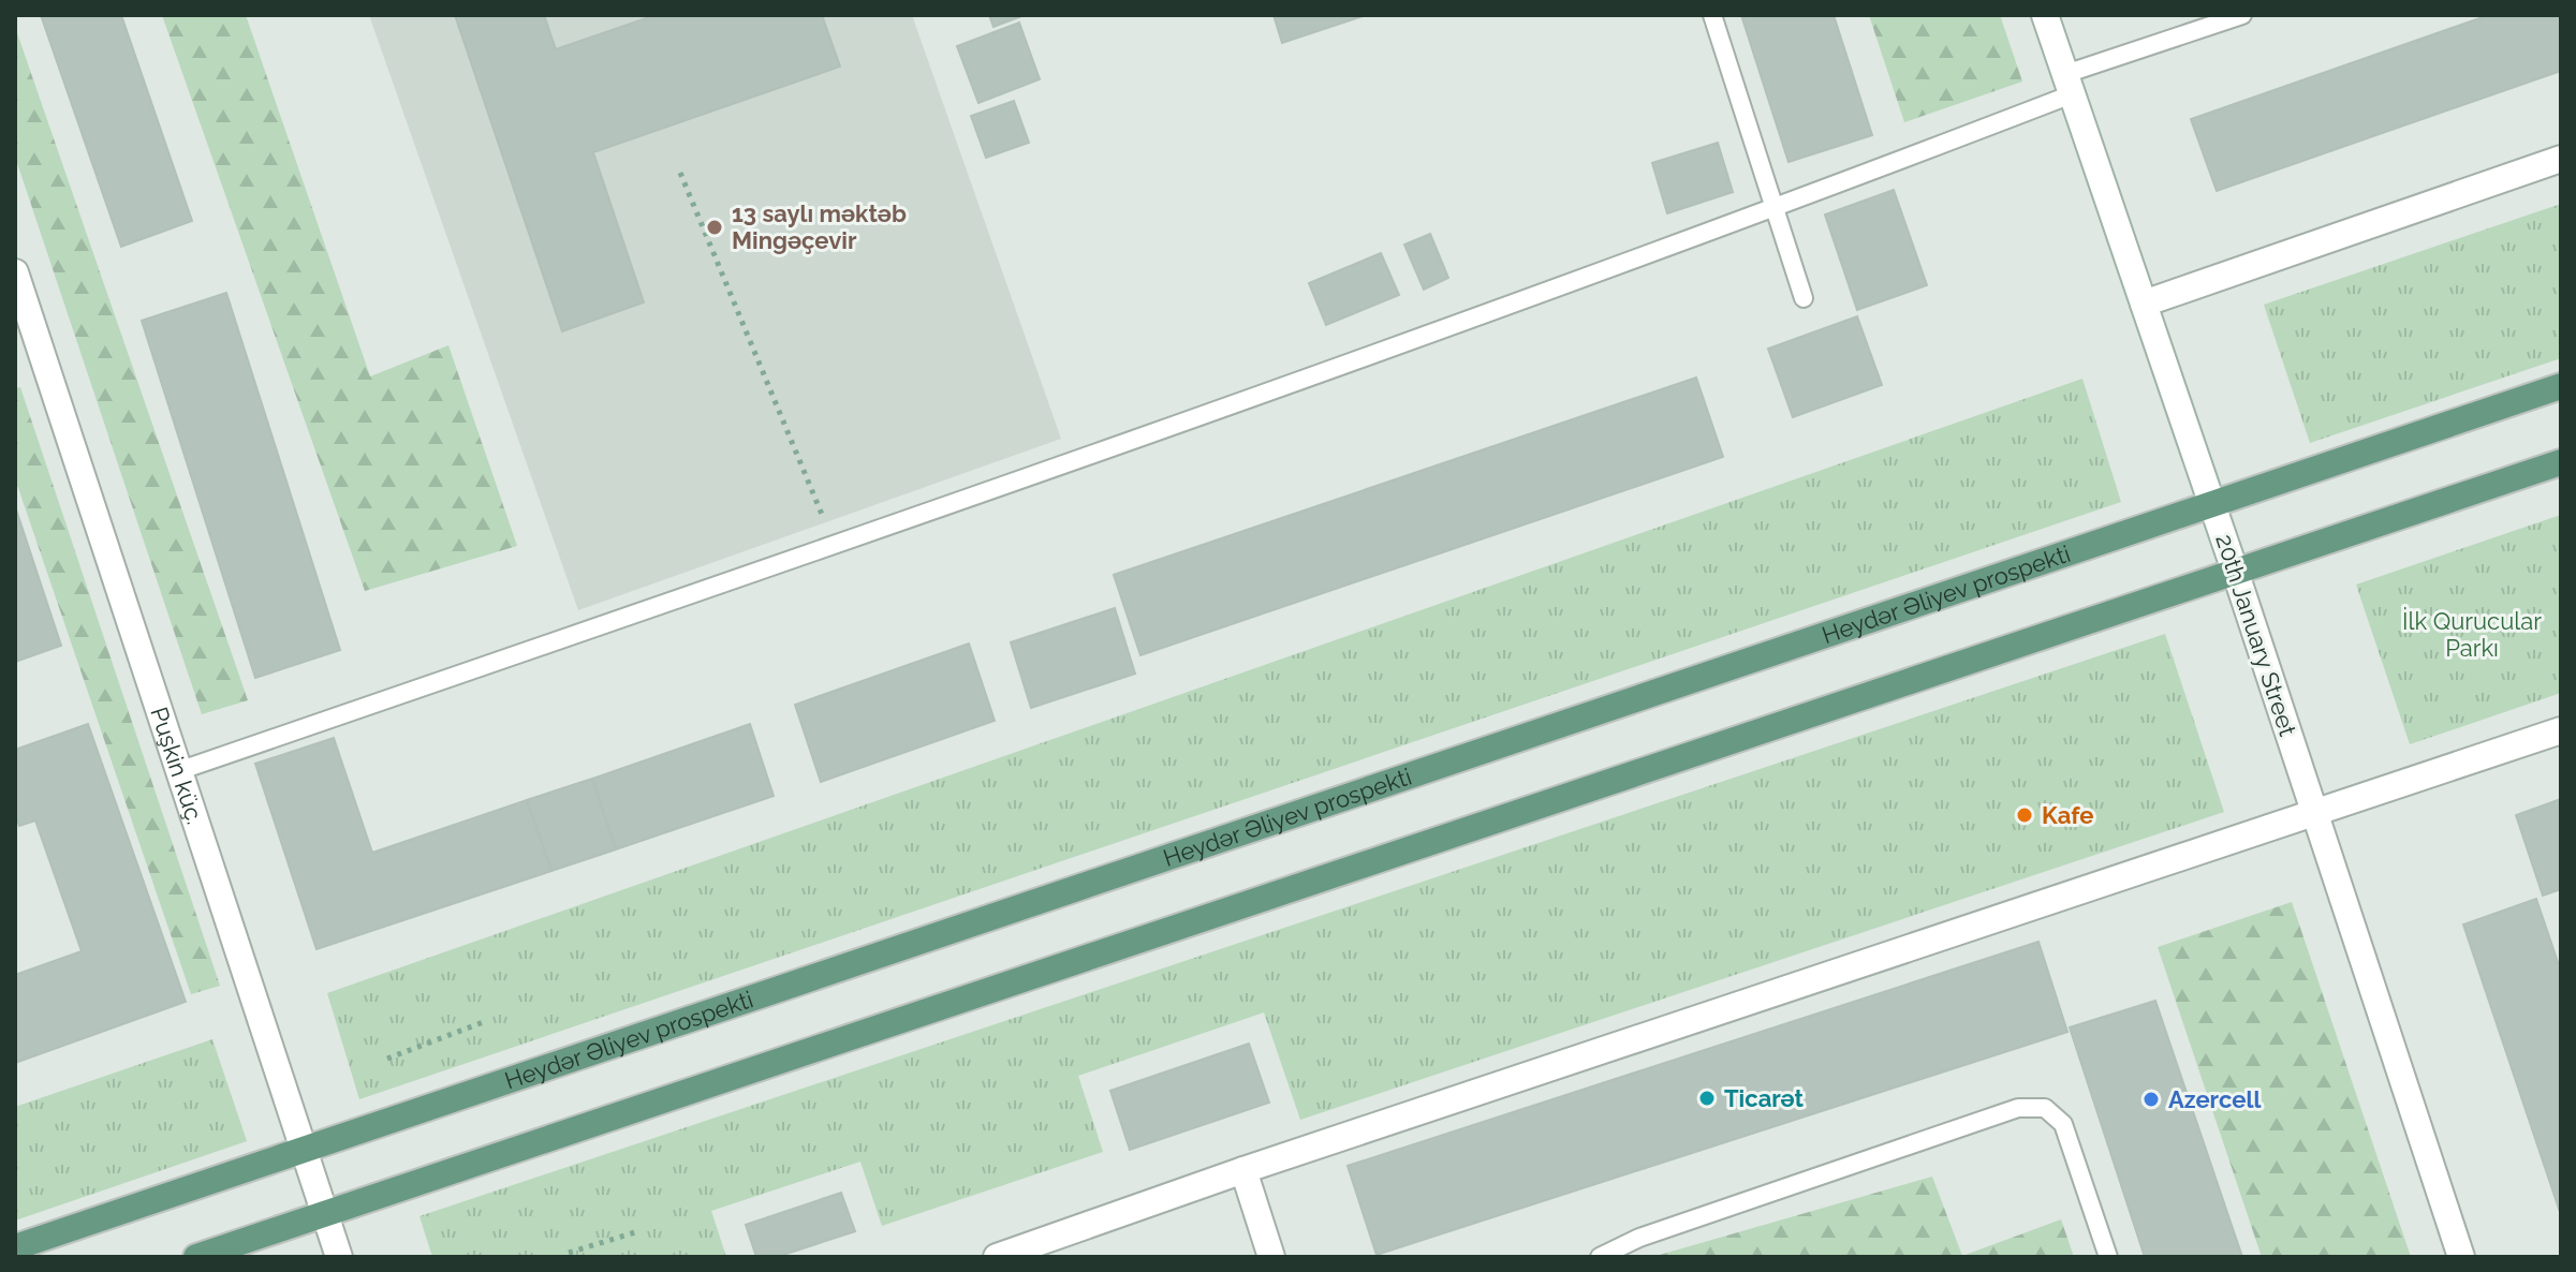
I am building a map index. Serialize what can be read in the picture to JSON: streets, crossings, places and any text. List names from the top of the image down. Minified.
{"streets":{"main road":["Heydər Əliyev prospekti"],"street":["20th January Street","Puşkin küç."]},"crossings":[["Heydər Əliyev prospekti","20th January Street"],["Heydər Əliyev prospekti","Puşkin küç."]],"parks":["İlk Qurucular Parkı"],"places":["13 saylı məktəb Mingəçevir","Kafe","Ticarət","Azercell"]}
